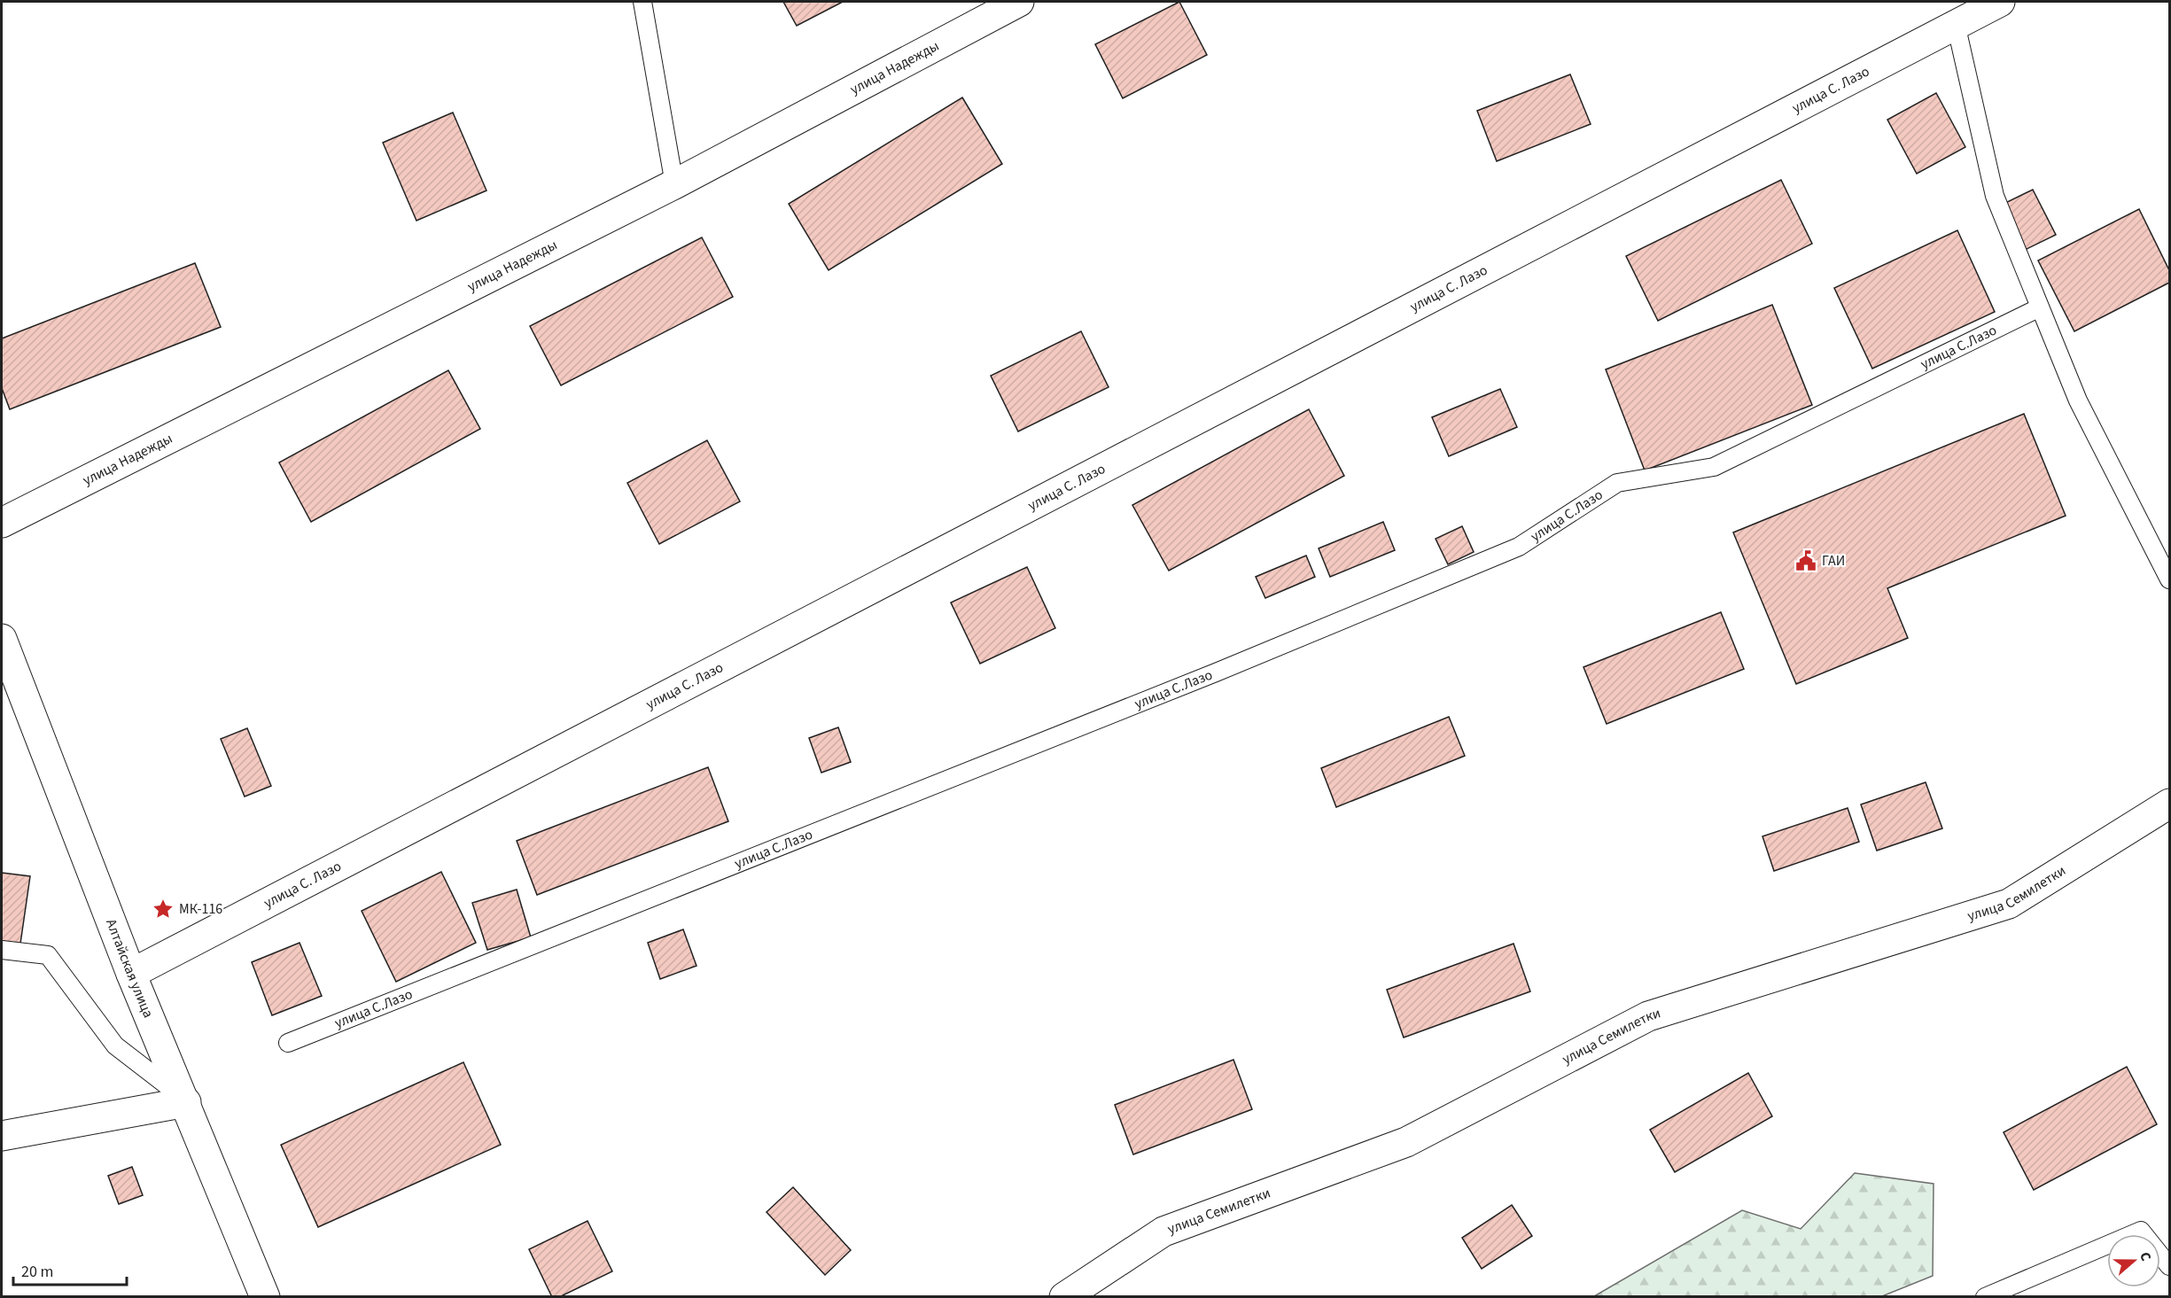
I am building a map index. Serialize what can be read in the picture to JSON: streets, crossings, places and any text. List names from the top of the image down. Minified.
{"streets":{"street":["улица Надежды","улица С. Лазо","улица Семилетки","Алтайская улица"],"lane":["улица С.Лазо"]},"crossings":[["улица С. Лазо","Алтайская улица"]],"places":{"public building":["ГАИ"],"place":["МК-116"]},"scale_bar":"20 m","north":"right"}
